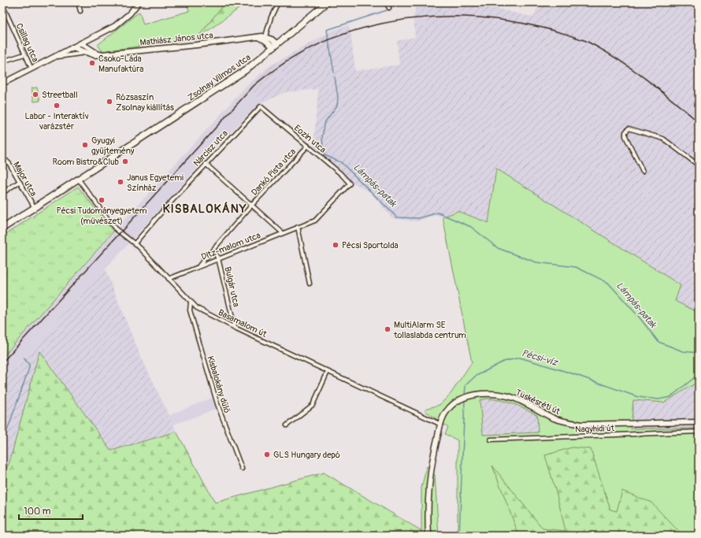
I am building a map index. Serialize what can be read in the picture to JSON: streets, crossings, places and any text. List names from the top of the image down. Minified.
{"streets":{"main road":["Zsolnay Vilmos utca"],"street":["Mathiász János utca","Csillag utca","Eozin utca","Nárcisz utca","Dankó Pista utca","Major utca","Ditz-malom utca","Bulgár utca","Basamalom út","Kisbalokány dűlő","Tüskésréti út","Nagyhidi út"]},"crossings":[["Zsolnay Vilmos utca","Major utca"],["Zsolnay Vilmos utca","Basamalom út"],["Eozin utca","Nárcisz utca"],["Eozin utca","Dankó Pista utca"],["Eozin utca","Ditz-malom utca"],["Nárcisz utca","Basamalom út"],["Dankó Pista utca","Ditz-malom utca"],["Dankó Pista utca","Bulgár utca"],["Ditz-malom utca","Bulgár utca"],["Ditz-malom utca","Basamalom út"],["Bulgár utca","Basamalom út"],["Basamalom út","Kisbalokány dűlő"],["Basamalom út","Tüskésréti út"]],"districts":["KISBALOKÁNY"],"water":["Lámpás-patak","Pécsi-víz"],"places":["Csoko-Láda Manufaktúra","Streetball","Rózsaszín Zsolnay kiállítás","Labor - Interaktív varázstér","Gyugyi gyűjtemény","Room Bistro&Club","Janus Egyetemi Színház","Pécsi Tudományegyetem (művészet)","Pécsi Sportolda","MultiAlarm SE tollaslabda centrum","GLS Hungary depó"],"scale_bar":"100 m"}
